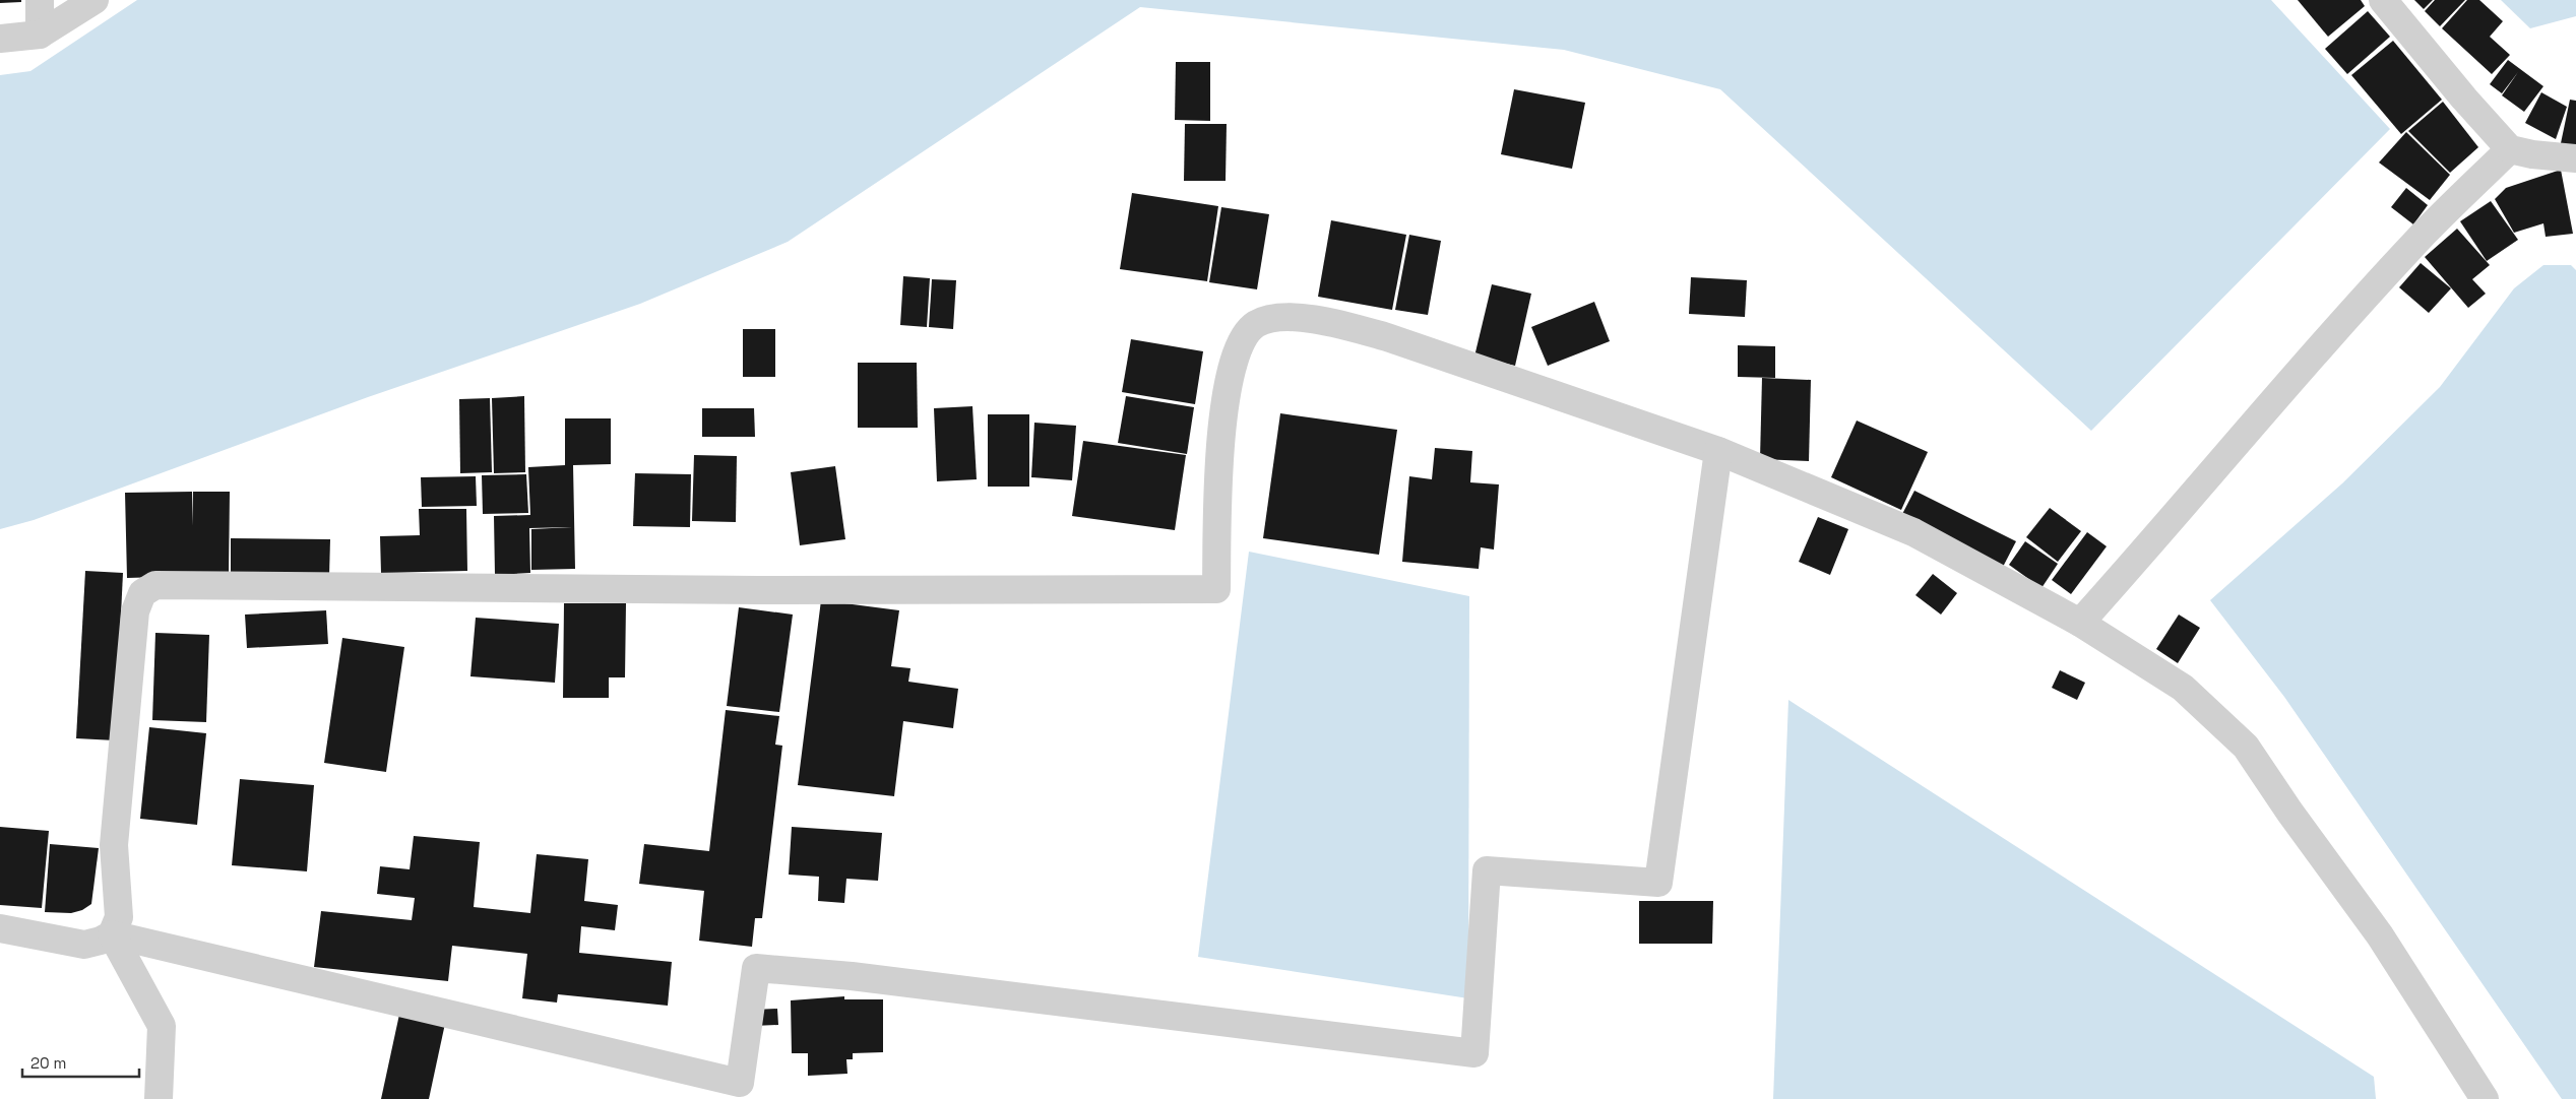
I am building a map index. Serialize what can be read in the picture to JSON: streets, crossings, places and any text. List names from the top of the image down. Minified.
{"scale_bar":"20 m"}
